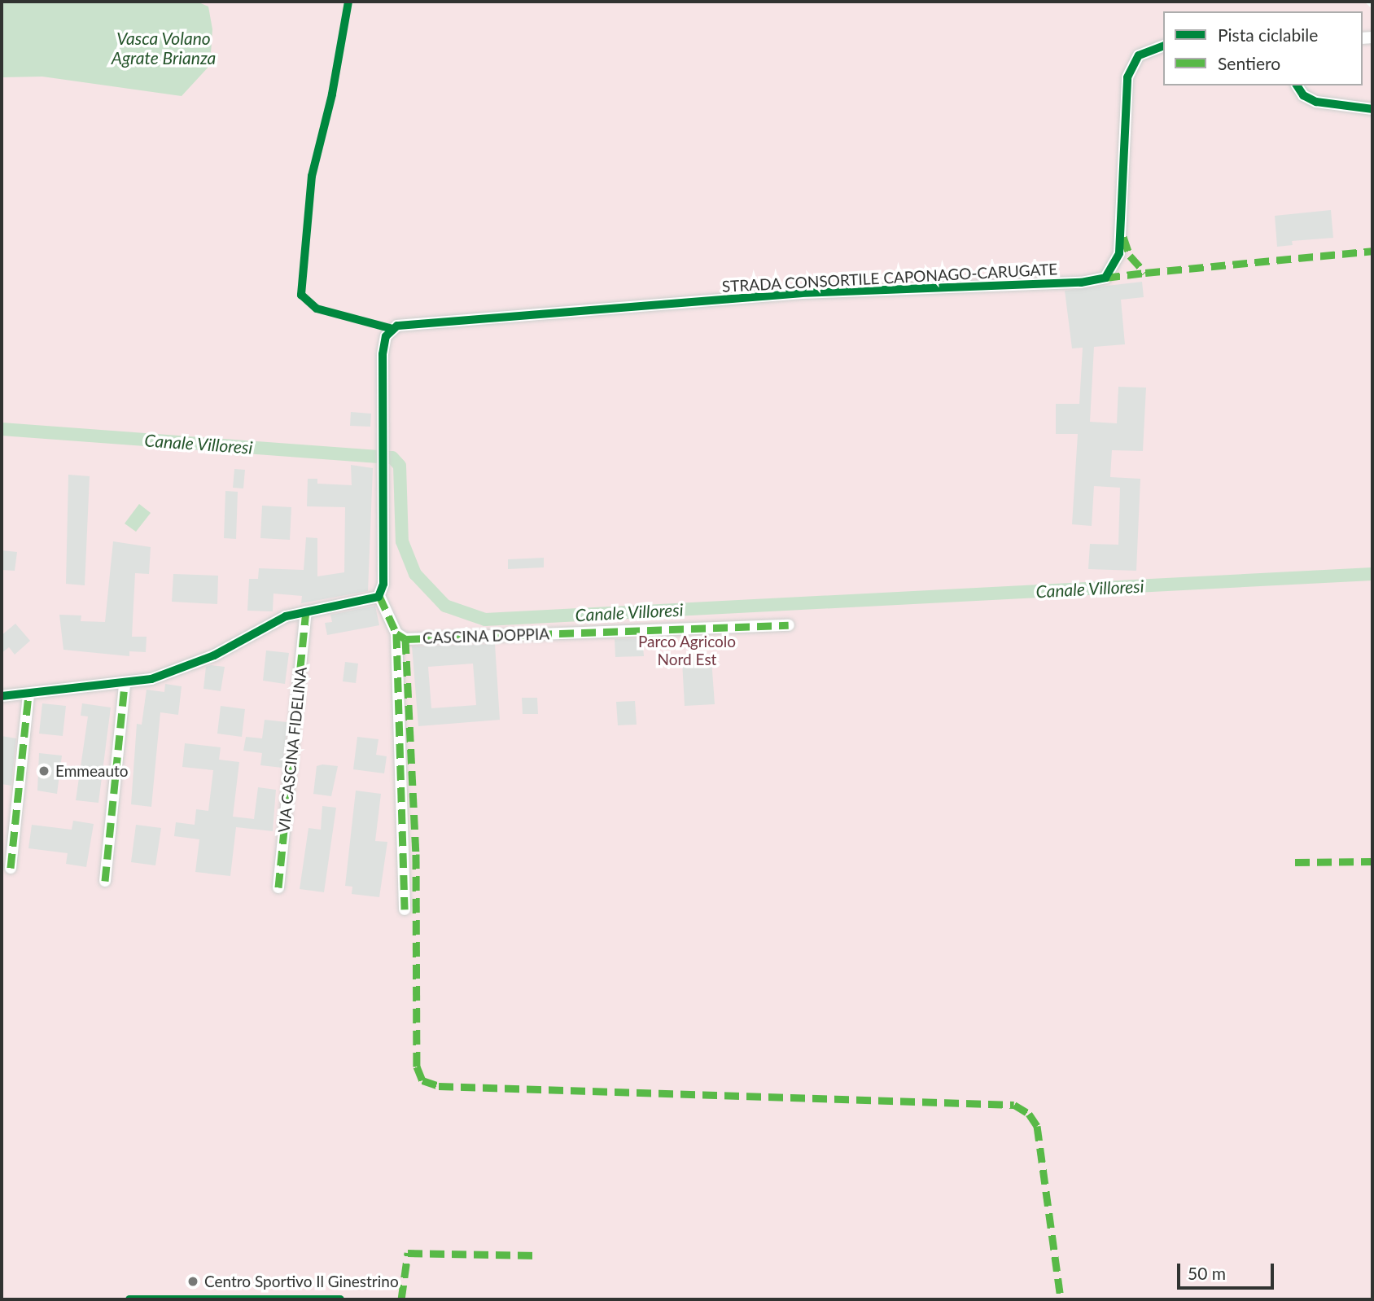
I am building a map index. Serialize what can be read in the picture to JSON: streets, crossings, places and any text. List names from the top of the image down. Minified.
{"streets":{"street":["STRADA CONSORTILE CAPONAGO-CARUGATE","CASCINA DOPPIA","VIA CASCINA FIDELINA"]},"water":["Vasca Volano Agrate Brianza","Canale Villoresi"],"parks":["Parco Agricolo Nord Est"],"places":["Emmeauto","Centro Sportivo Il Ginestrino"],"legend":["Pista ciclabile","Sentiero"],"scale_bar":"50 m"}
